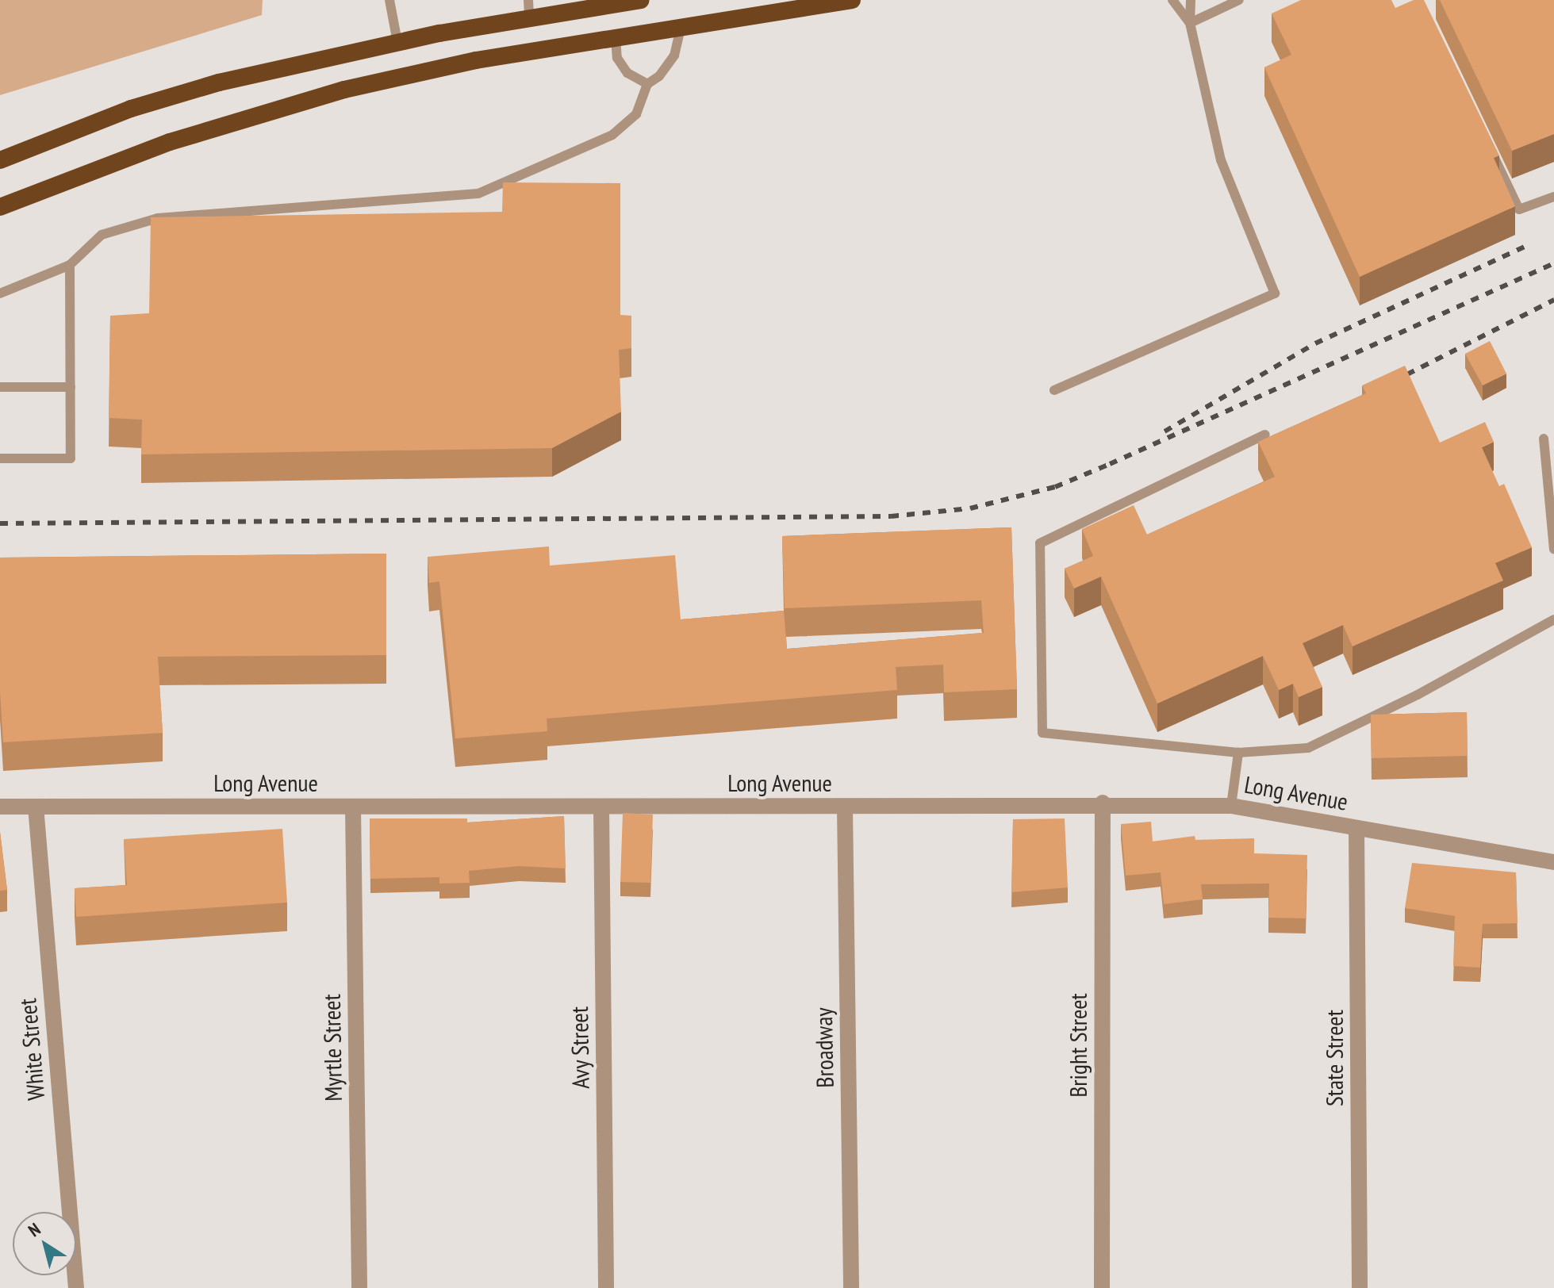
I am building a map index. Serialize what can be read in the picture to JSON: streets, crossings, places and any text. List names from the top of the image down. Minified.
{"streets":{"street":["Long Avenue","Bright Street","Myrtle Street","Avy Street","Broadway","White Street","State Street"]},"crossings":[["Long Avenue","Bright Street"],["Long Avenue","Myrtle Street"],["Long Avenue","Avy Street"],["Long Avenue","Broadway"],["Long Avenue","White Street"],["Long Avenue","State Street"]],"north":"top left"}
